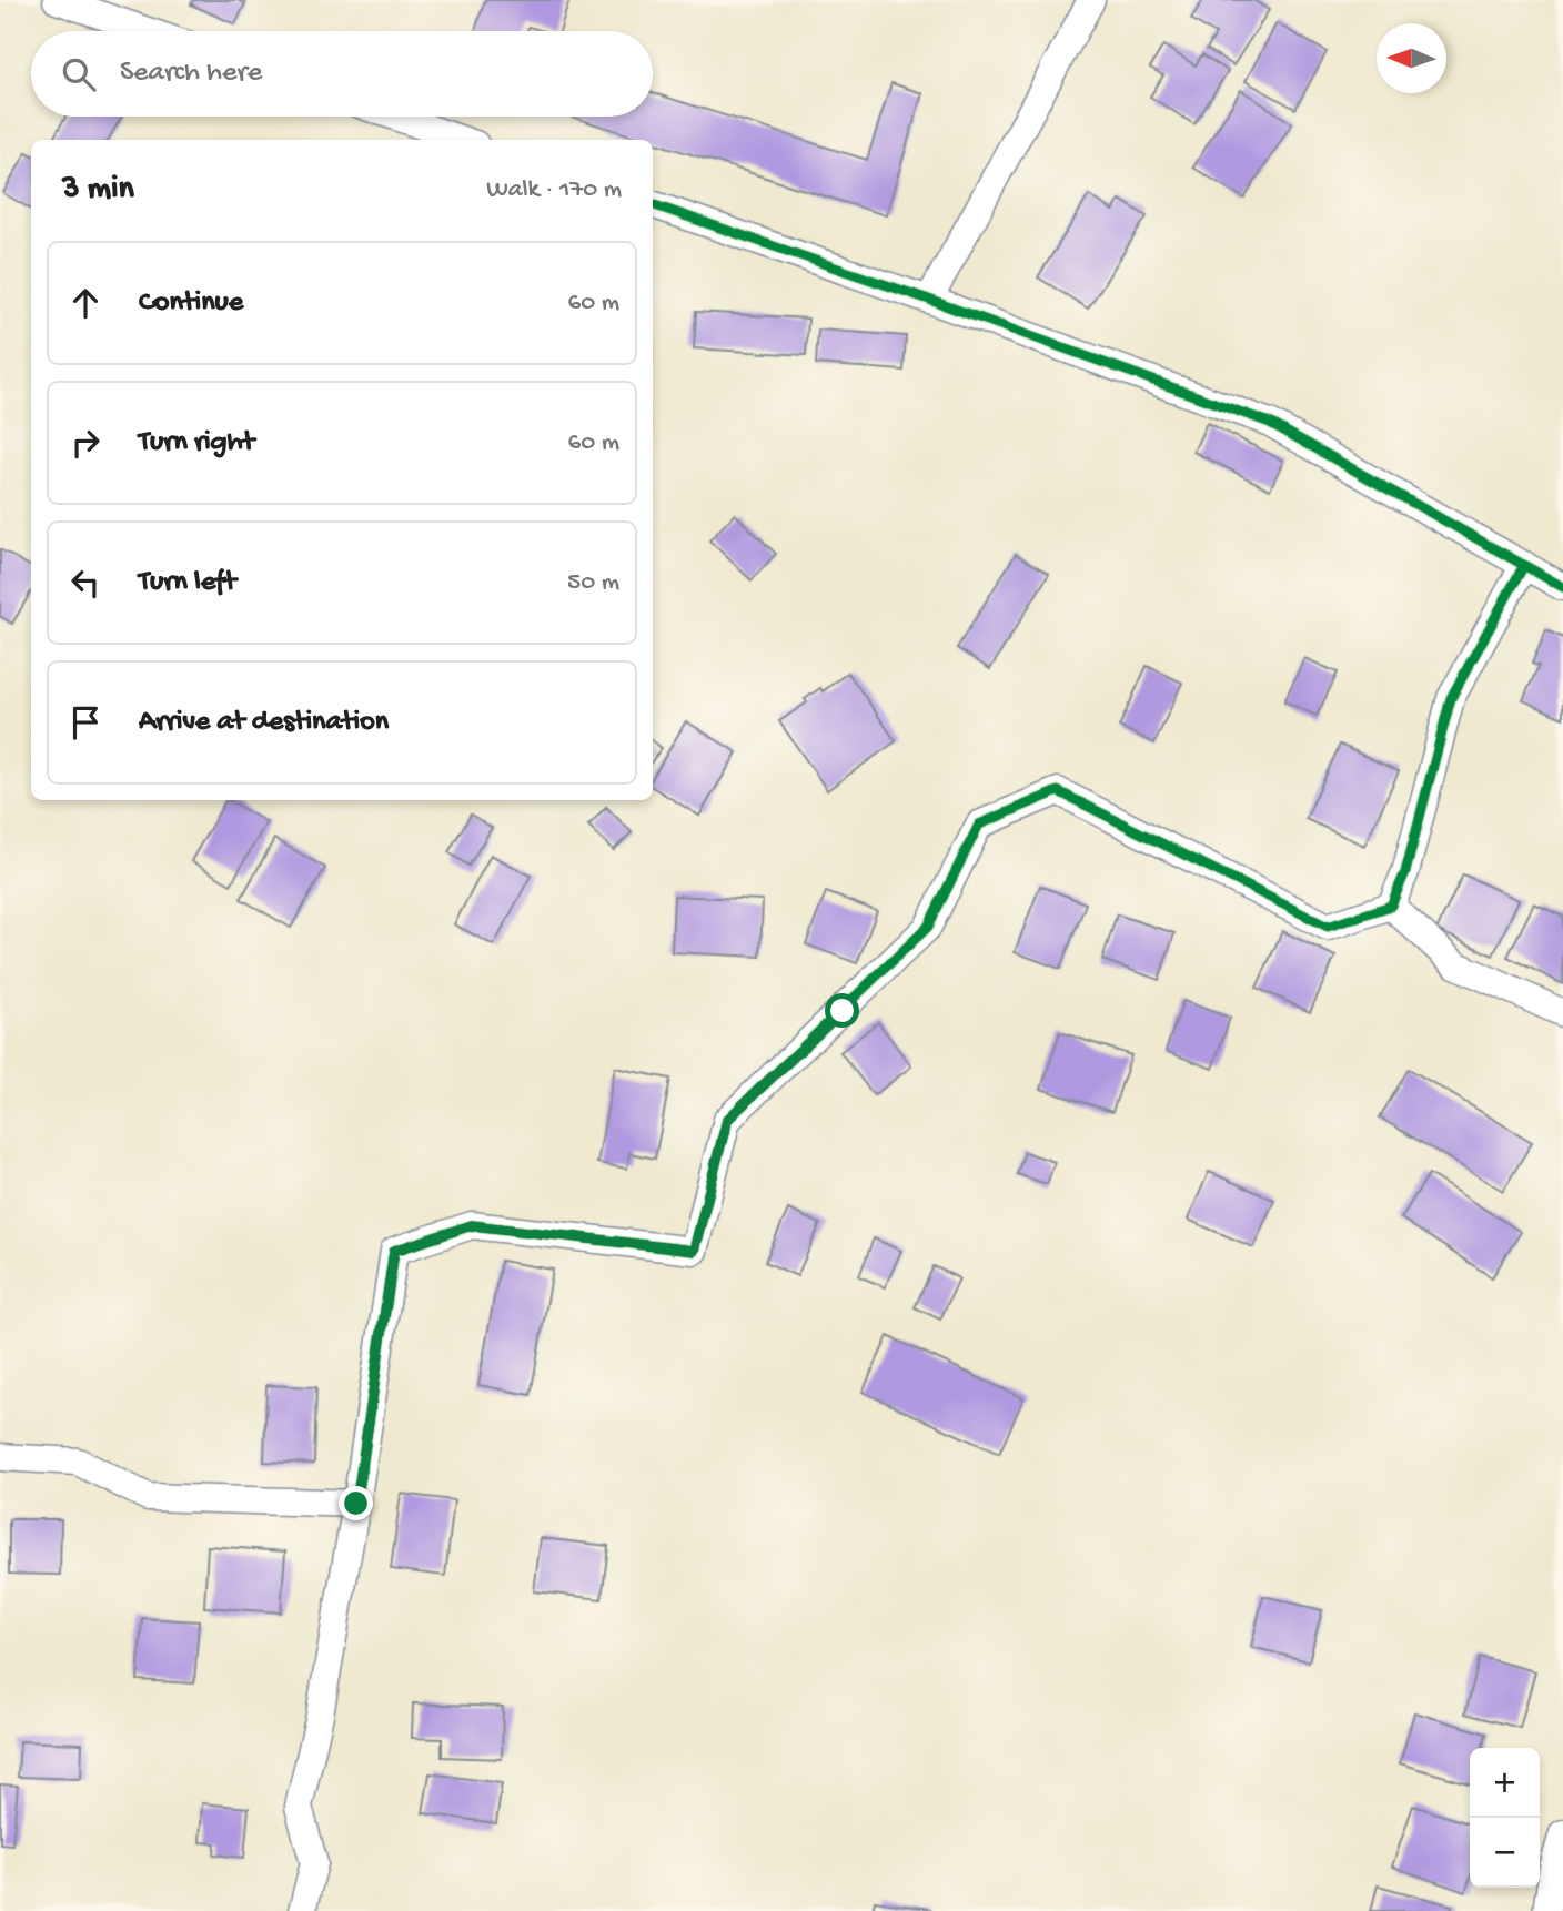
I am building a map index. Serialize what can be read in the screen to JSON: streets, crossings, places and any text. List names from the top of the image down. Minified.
{"north":"left","page":{"search":"Search here","heading":["3 min","Walk · 170 m"],"list":[["Continue","60 m"],["Turn right","60 m"],["Turn left","50 m"],"Arrive at destination"],"map_buttons":["+","−"]}}
